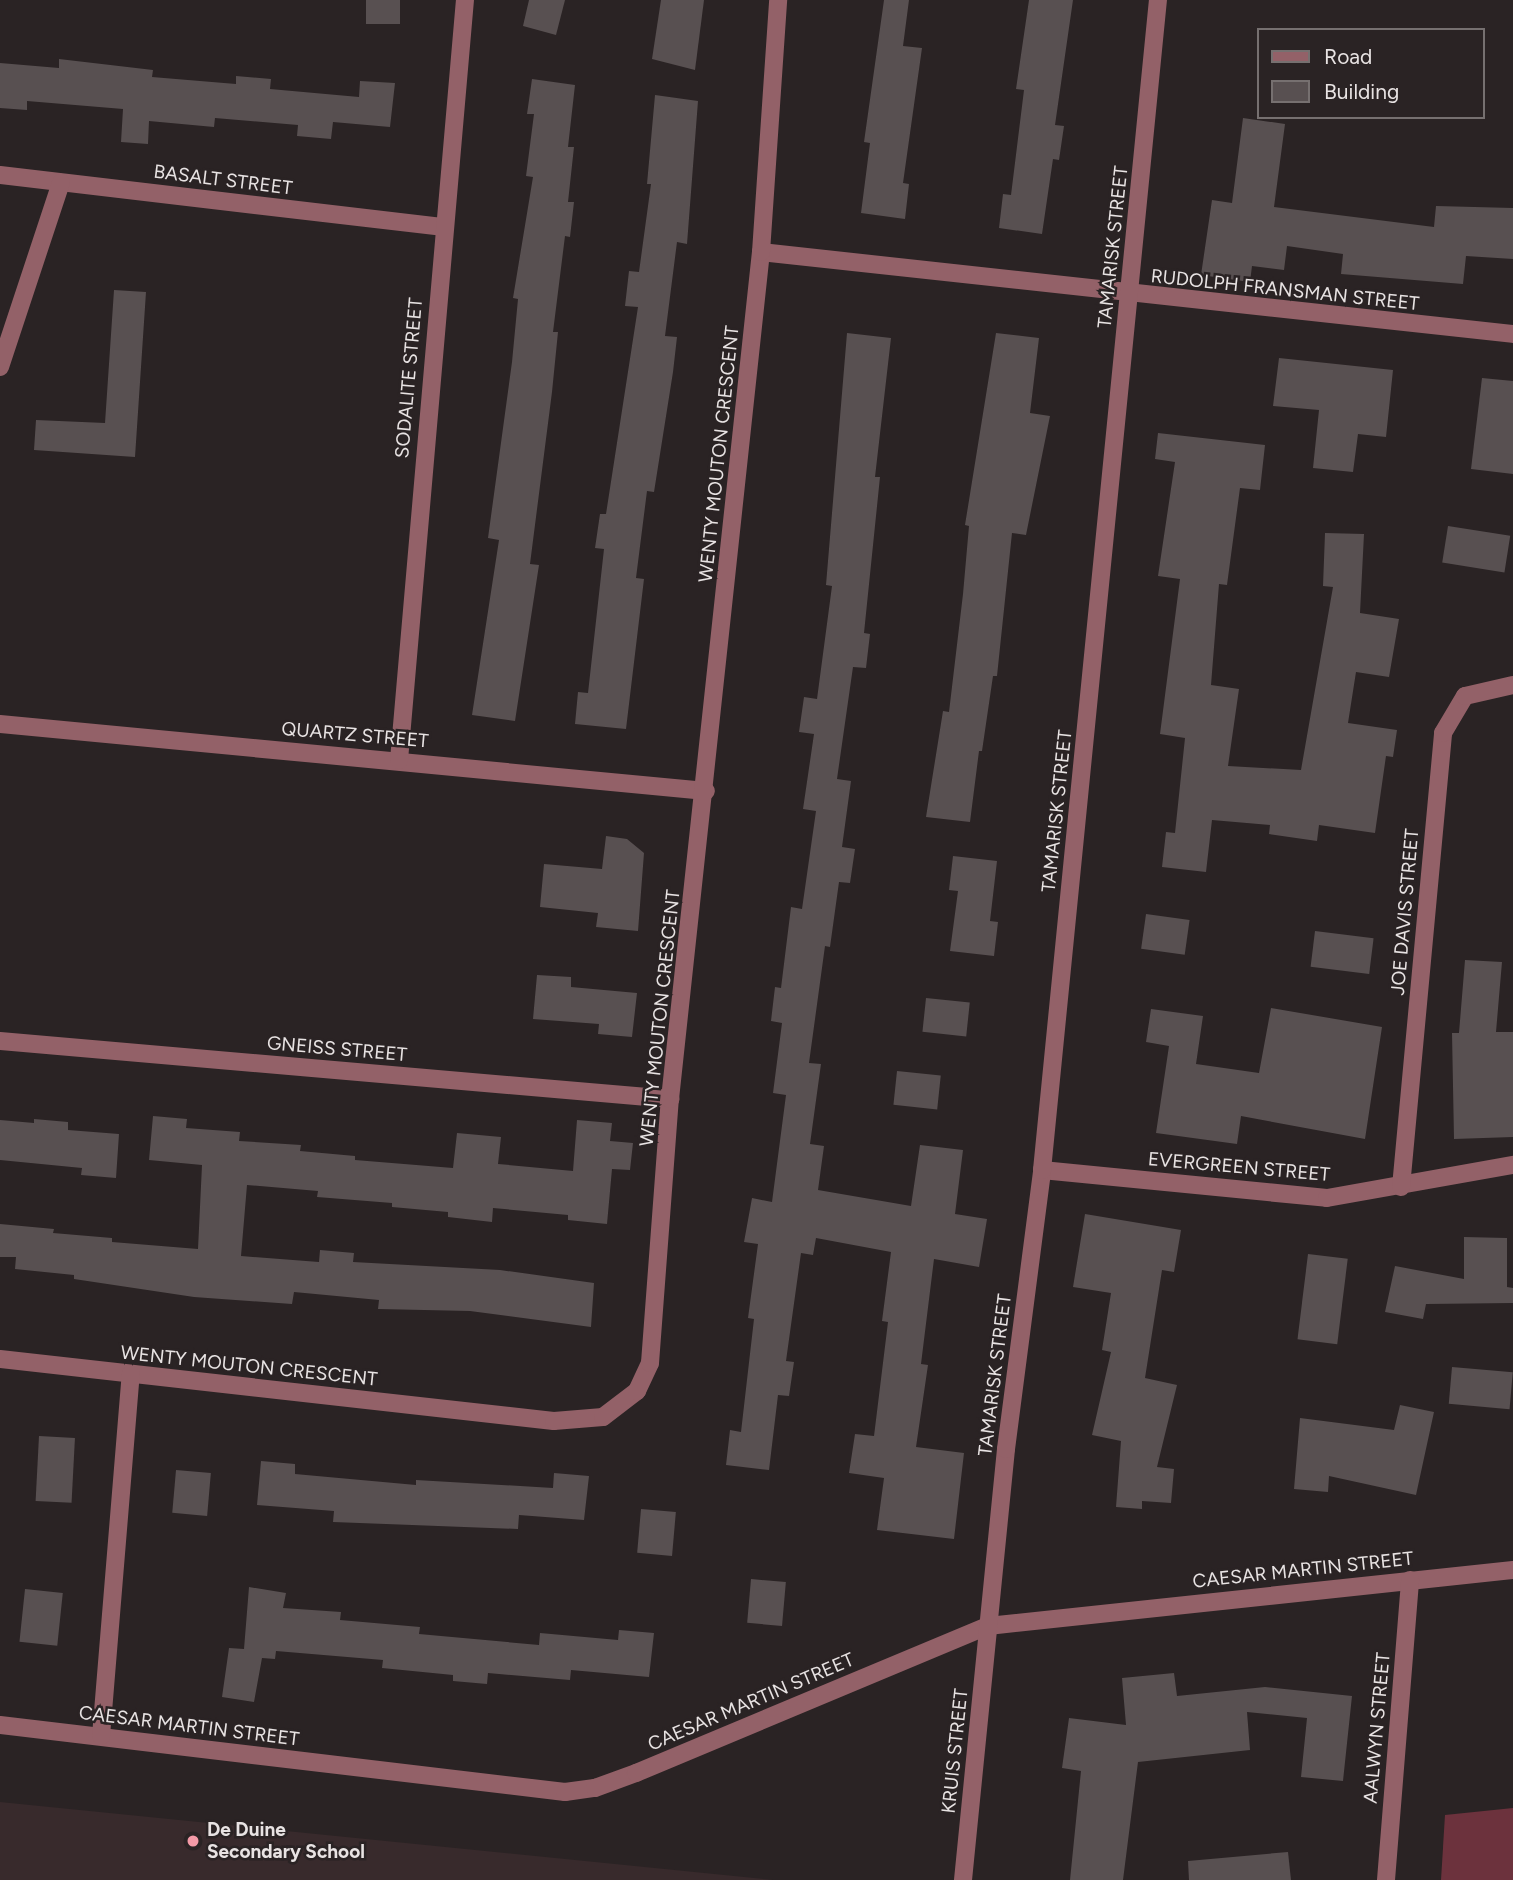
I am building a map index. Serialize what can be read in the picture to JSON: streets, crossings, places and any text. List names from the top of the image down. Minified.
{"streets":{"street":["BASALT STREET","TAMARISK STREET","RUDOLPH FRANSMAN STREET","SODALITE STREET","WENTY MOUTON CRESCENT","QUARTZ STREET","JOE DAVIS STREET","GNEISS STREET","EVERGREEN STREET","CAESAR MARTIN STREET","AALWYN STREET","KRUIS STREET"]},"crossings":[["BASALT STREET","SODALITE STREET"],["TAMARISK STREET","RUDOLPH FRANSMAN STREET"],["TAMARISK STREET","EVERGREEN STREET"],["TAMARISK STREET","CAESAR MARTIN STREET"],["TAMARISK STREET","KRUIS STREET"],["RUDOLPH FRANSMAN STREET","WENTY MOUTON CRESCENT"],["SODALITE STREET","QUARTZ STREET"],["WENTY MOUTON CRESCENT","QUARTZ STREET"],["WENTY MOUTON CRESCENT","GNEISS STREET"],["JOE DAVIS STREET","EVERGREEN STREET"],["CAESAR MARTIN STREET","AALWYN STREET"],["CAESAR MARTIN STREET","KRUIS STREET"]],"places":["De Duine Secondary School"],"legend":["Road","Building"]}
